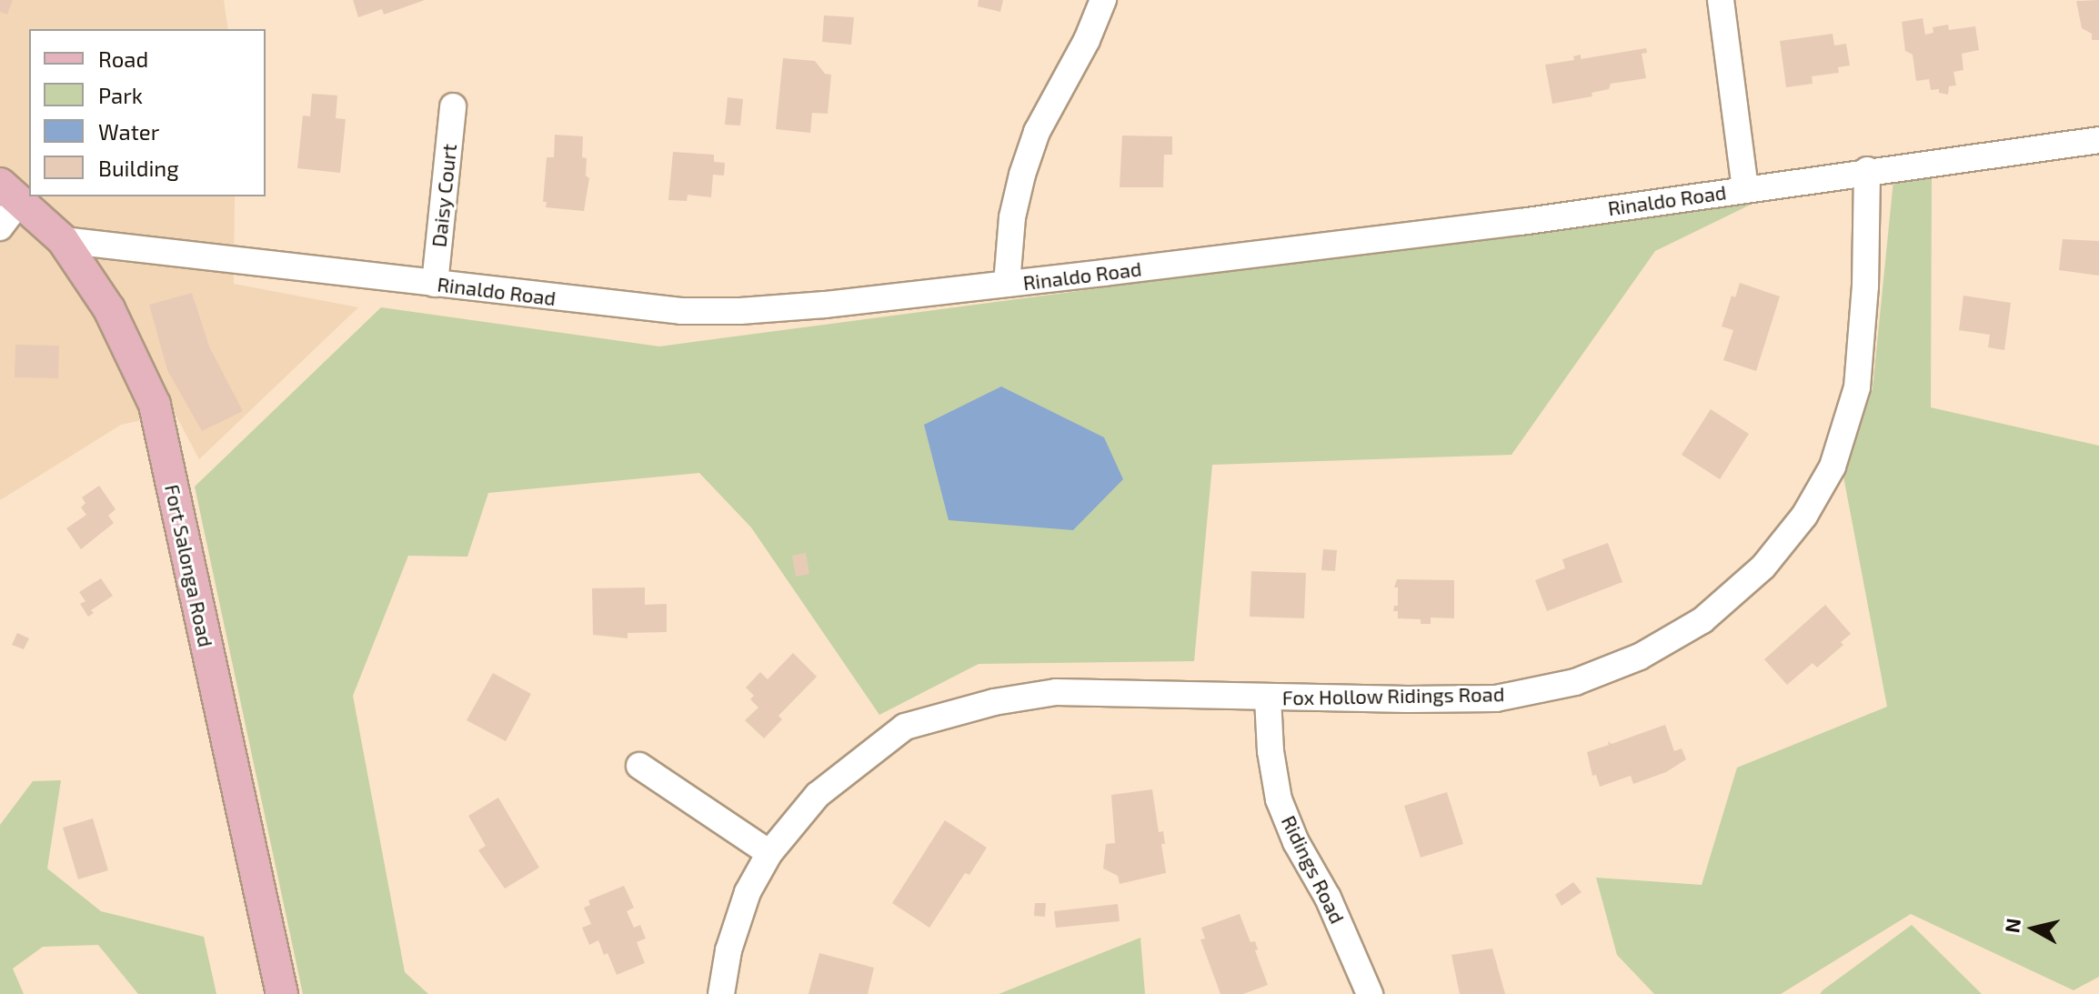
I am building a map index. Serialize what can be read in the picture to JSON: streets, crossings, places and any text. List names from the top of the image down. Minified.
{"streets":{"main road":["Fort Salonga Road"],"street":["Daisy Court","Rinaldo Road","Fox Hollow Ridings Road","Ridings Road"]},"crossings":[["Daisy Court","Rinaldo Road"],["Rinaldo Road","Fort Salonga Road"],["Rinaldo Road","Fox Hollow Ridings Road"],["Fox Hollow Ridings Road","Ridings Road"]],"legend":["Road","Park","Water","Building"],"north":"left"}
